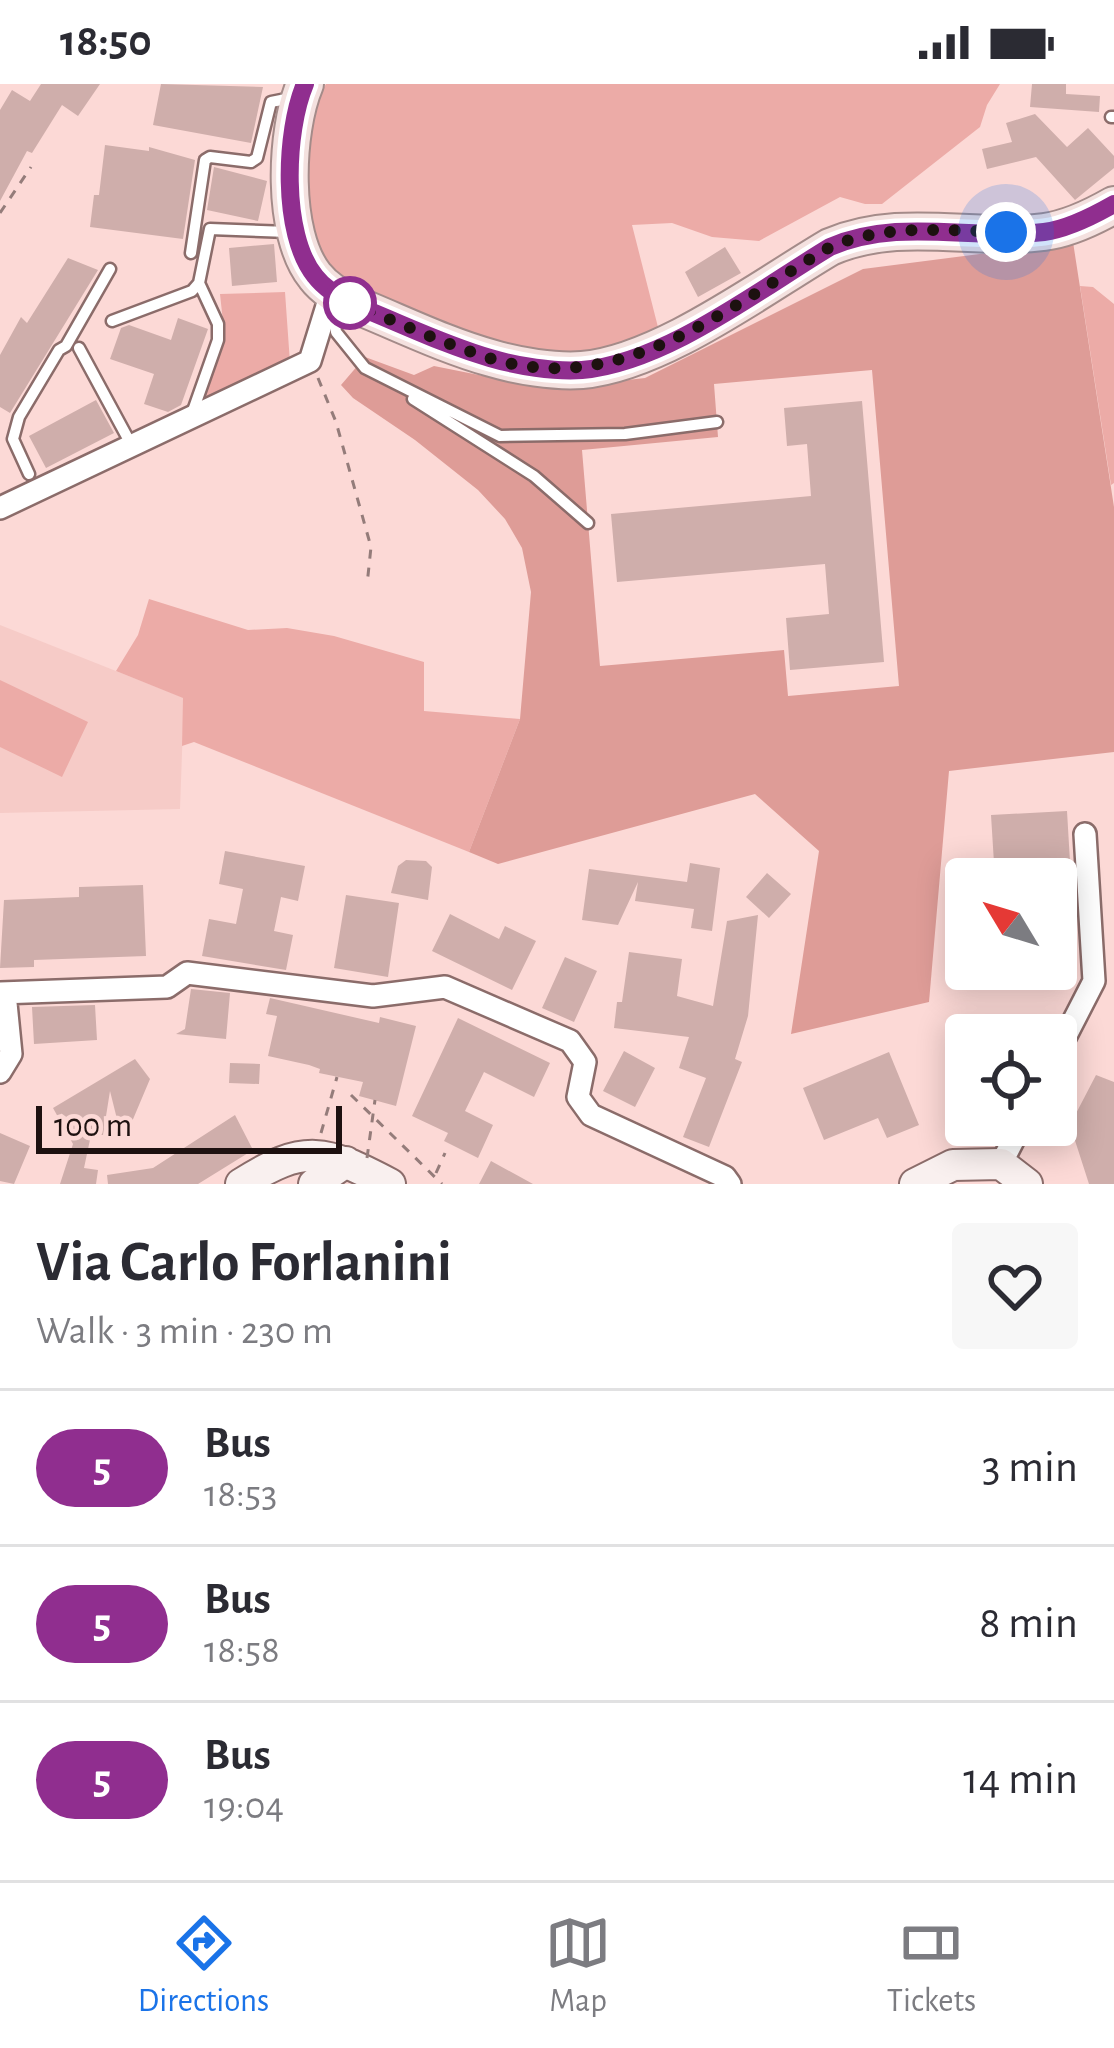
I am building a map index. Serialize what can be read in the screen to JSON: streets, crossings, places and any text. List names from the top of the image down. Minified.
{"lines":["bus line 5"],"scale_bar":"100 m","north":"top left","page":{"status":"18:50","scale":"100 m","heading":["Via Carlo Forlanini","Walk · 3 min · 230 m"],"list":[{"mark":"5","name":"Bus","note":"18:53","value":"3 min"},{"mark":"5","name":"Bus","note":"18:58","value":"8 min"},{"mark":"5","name":"Bus","note":"19:04","value":"14 min"}],"tabs":["Directions","Map","Tickets"]}}
